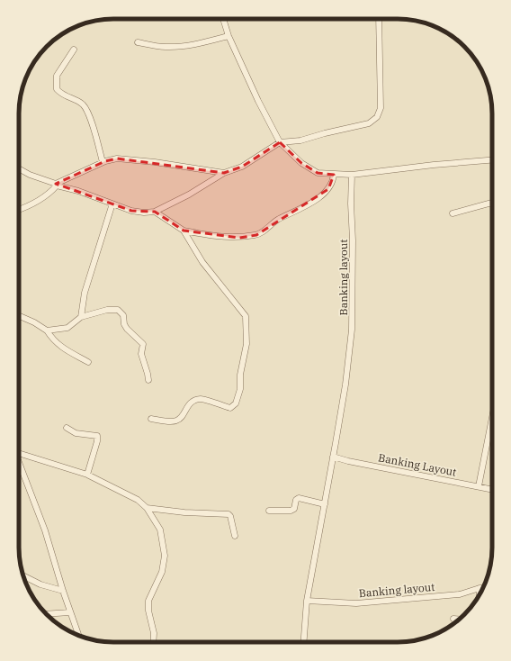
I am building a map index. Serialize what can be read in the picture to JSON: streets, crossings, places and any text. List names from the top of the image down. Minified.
{"streets":{"street":["Banking layout","Banking Layout"]},"crossings":[["Banking layout","Banking Layout"]]}
